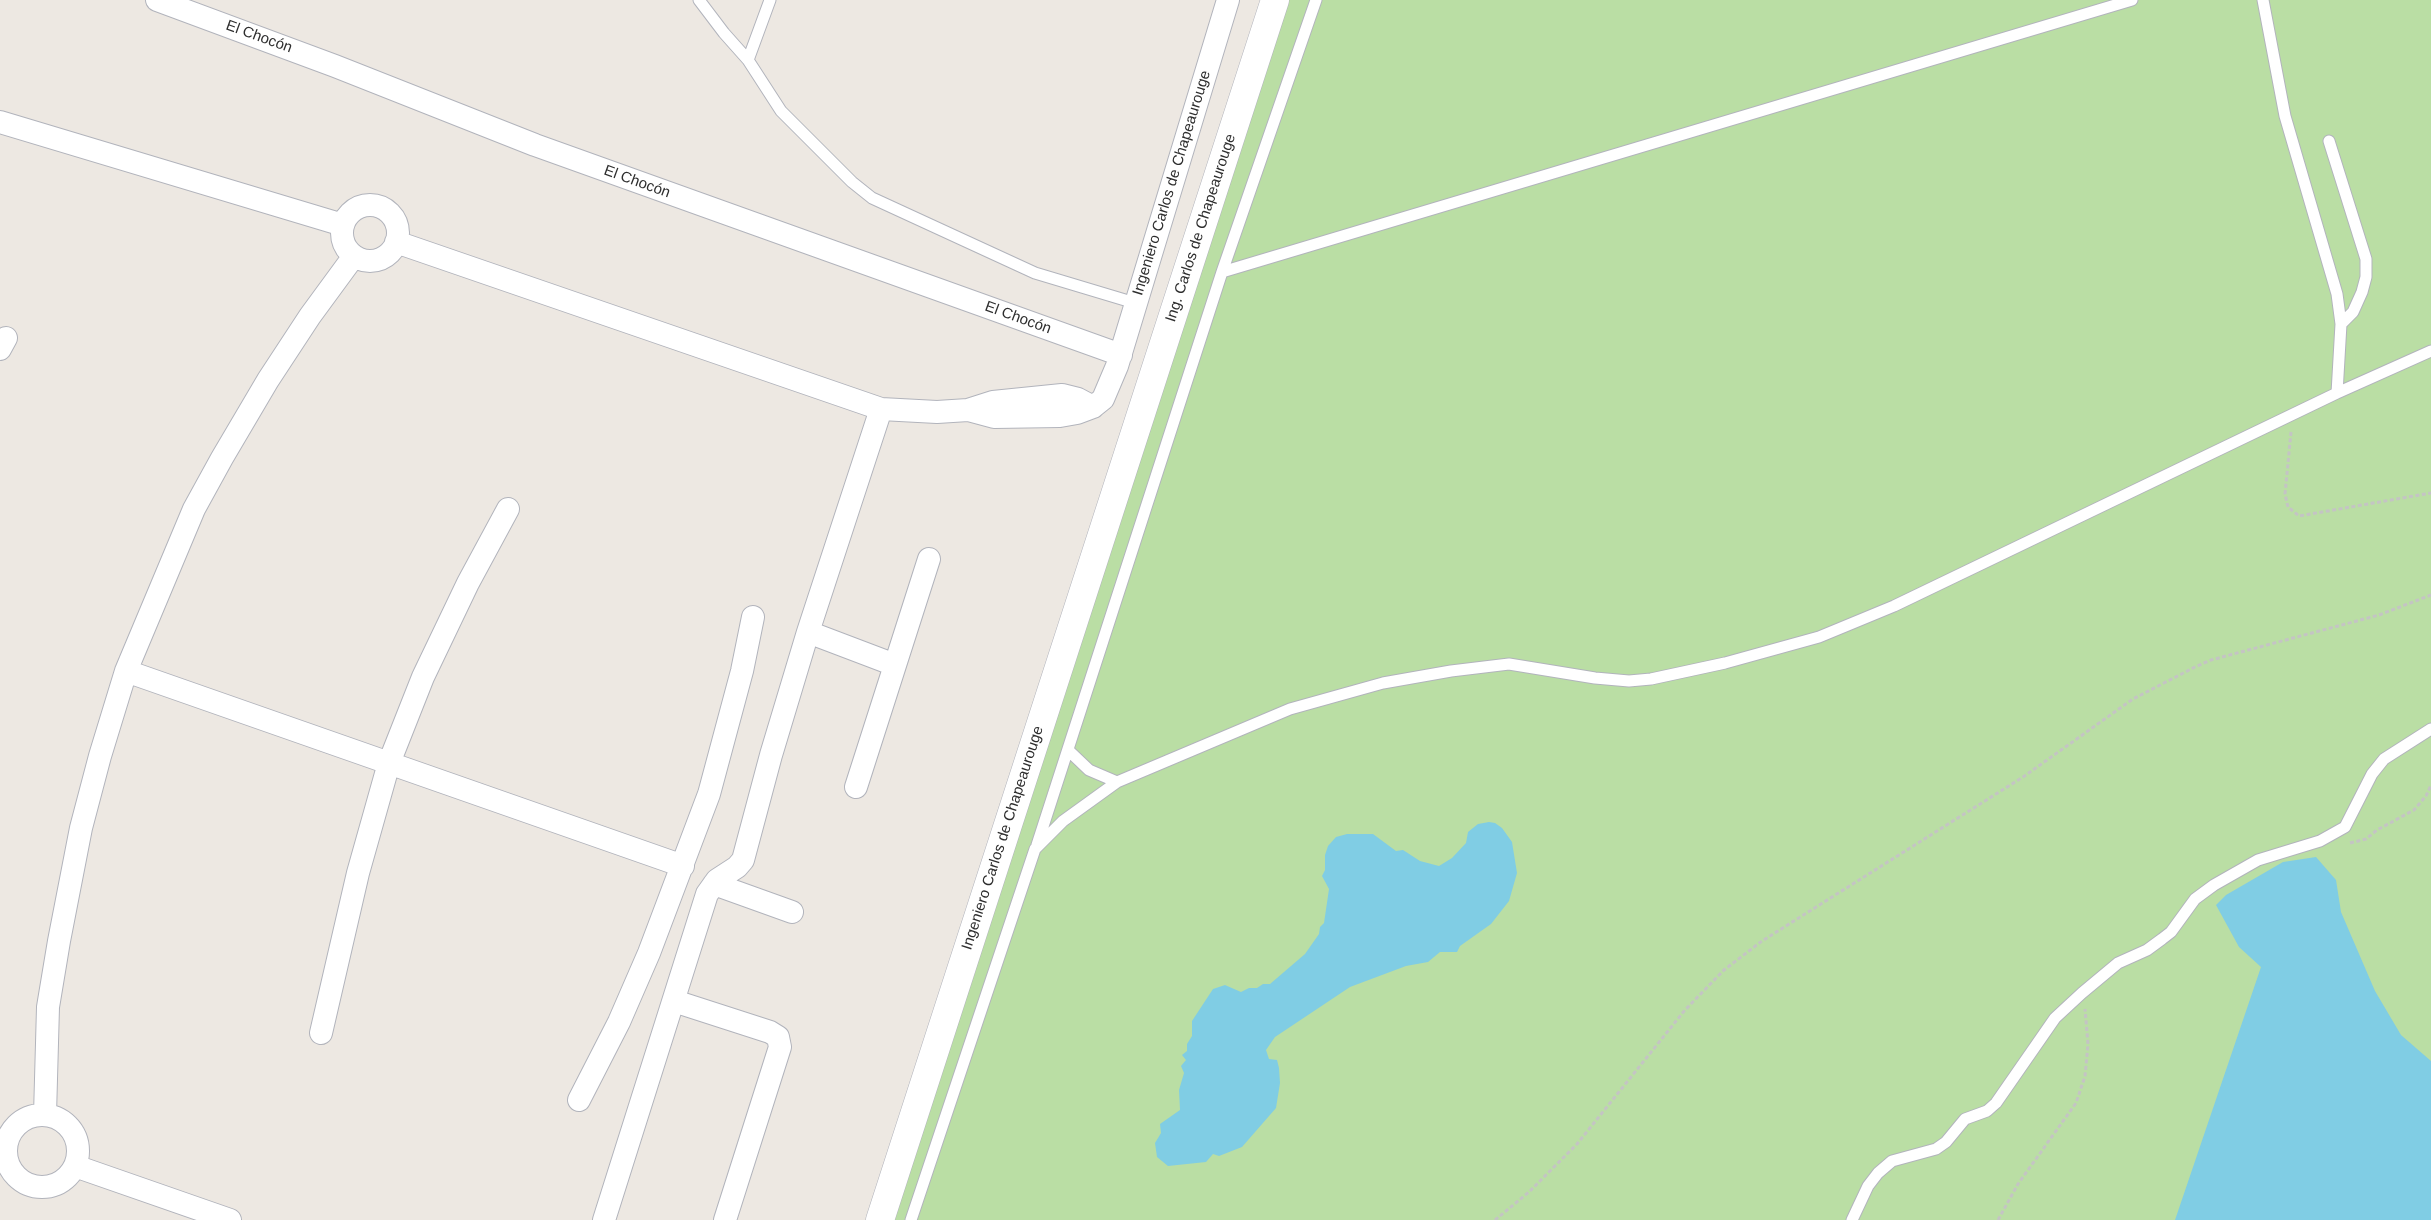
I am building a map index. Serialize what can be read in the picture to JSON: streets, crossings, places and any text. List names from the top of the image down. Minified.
{"streets":{"street":["El Chocón","Ingeniero Carlos de Chapeaurouge","Ing. Carlos de Chapeaurouge"]},"crossings":[["El Chocón","Ingeniero Carlos de Chapeaurouge"],["Ingeniero Carlos de Chapeaurouge","Ing. Carlos de Chapeaurouge"]]}
